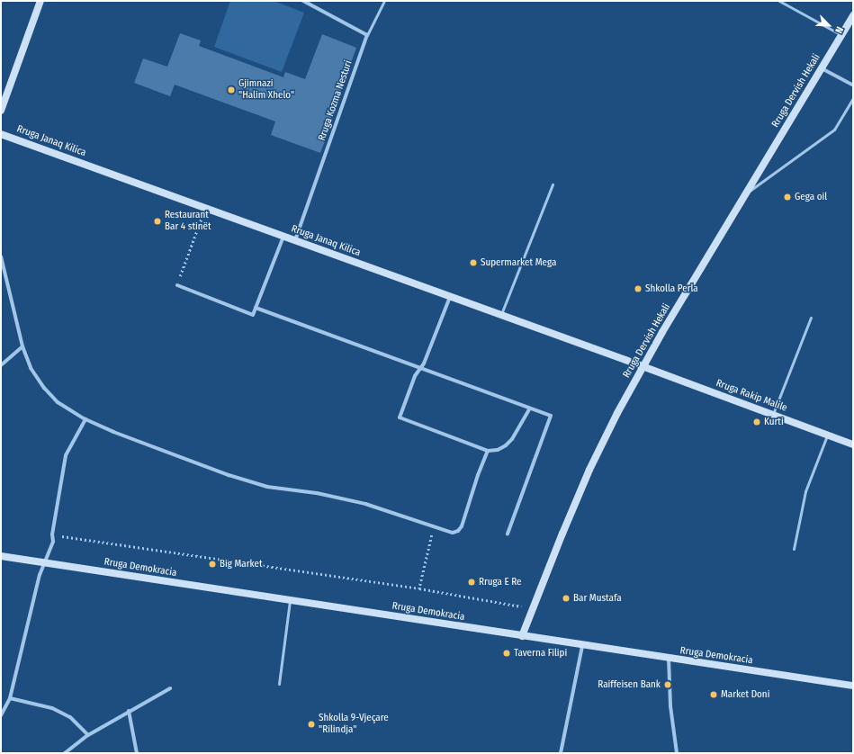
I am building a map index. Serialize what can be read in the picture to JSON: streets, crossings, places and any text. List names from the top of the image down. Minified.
{"streets":{"main road":["Rruga Dervish Hekali","Rruga Janaq Kilica","Rruga Rakip Malile","Rruga Demokracia"],"street":["Rruga Kozma Nesturi"]},"crossings":[["Rruga Dervish Hekali","Rruga Janaq Kilica"],["Rruga Dervish Hekali","Rruga Rakip Malile"],["Rruga Dervish Hekali","Rruga Demokracia"],["Rruga Kozma Nesturi","Rruga Janaq Kilica"],["Rruga Janaq Kilica","Rruga Rakip Malile"]],"places":["Gjimnazi \"Halim Xhelo\"","Gega oil","Restaurant Bar 4 stinët","Supermarket Mega","Shkolla Perla","Kurti","Big Market","Rruga E Re","Bar Mustafa","Taverna Filipi","Raiffeisen Bank","Market Doni","Shkolla 9-Vjeçare \"Rilindja\""],"north":"bottom right"}
